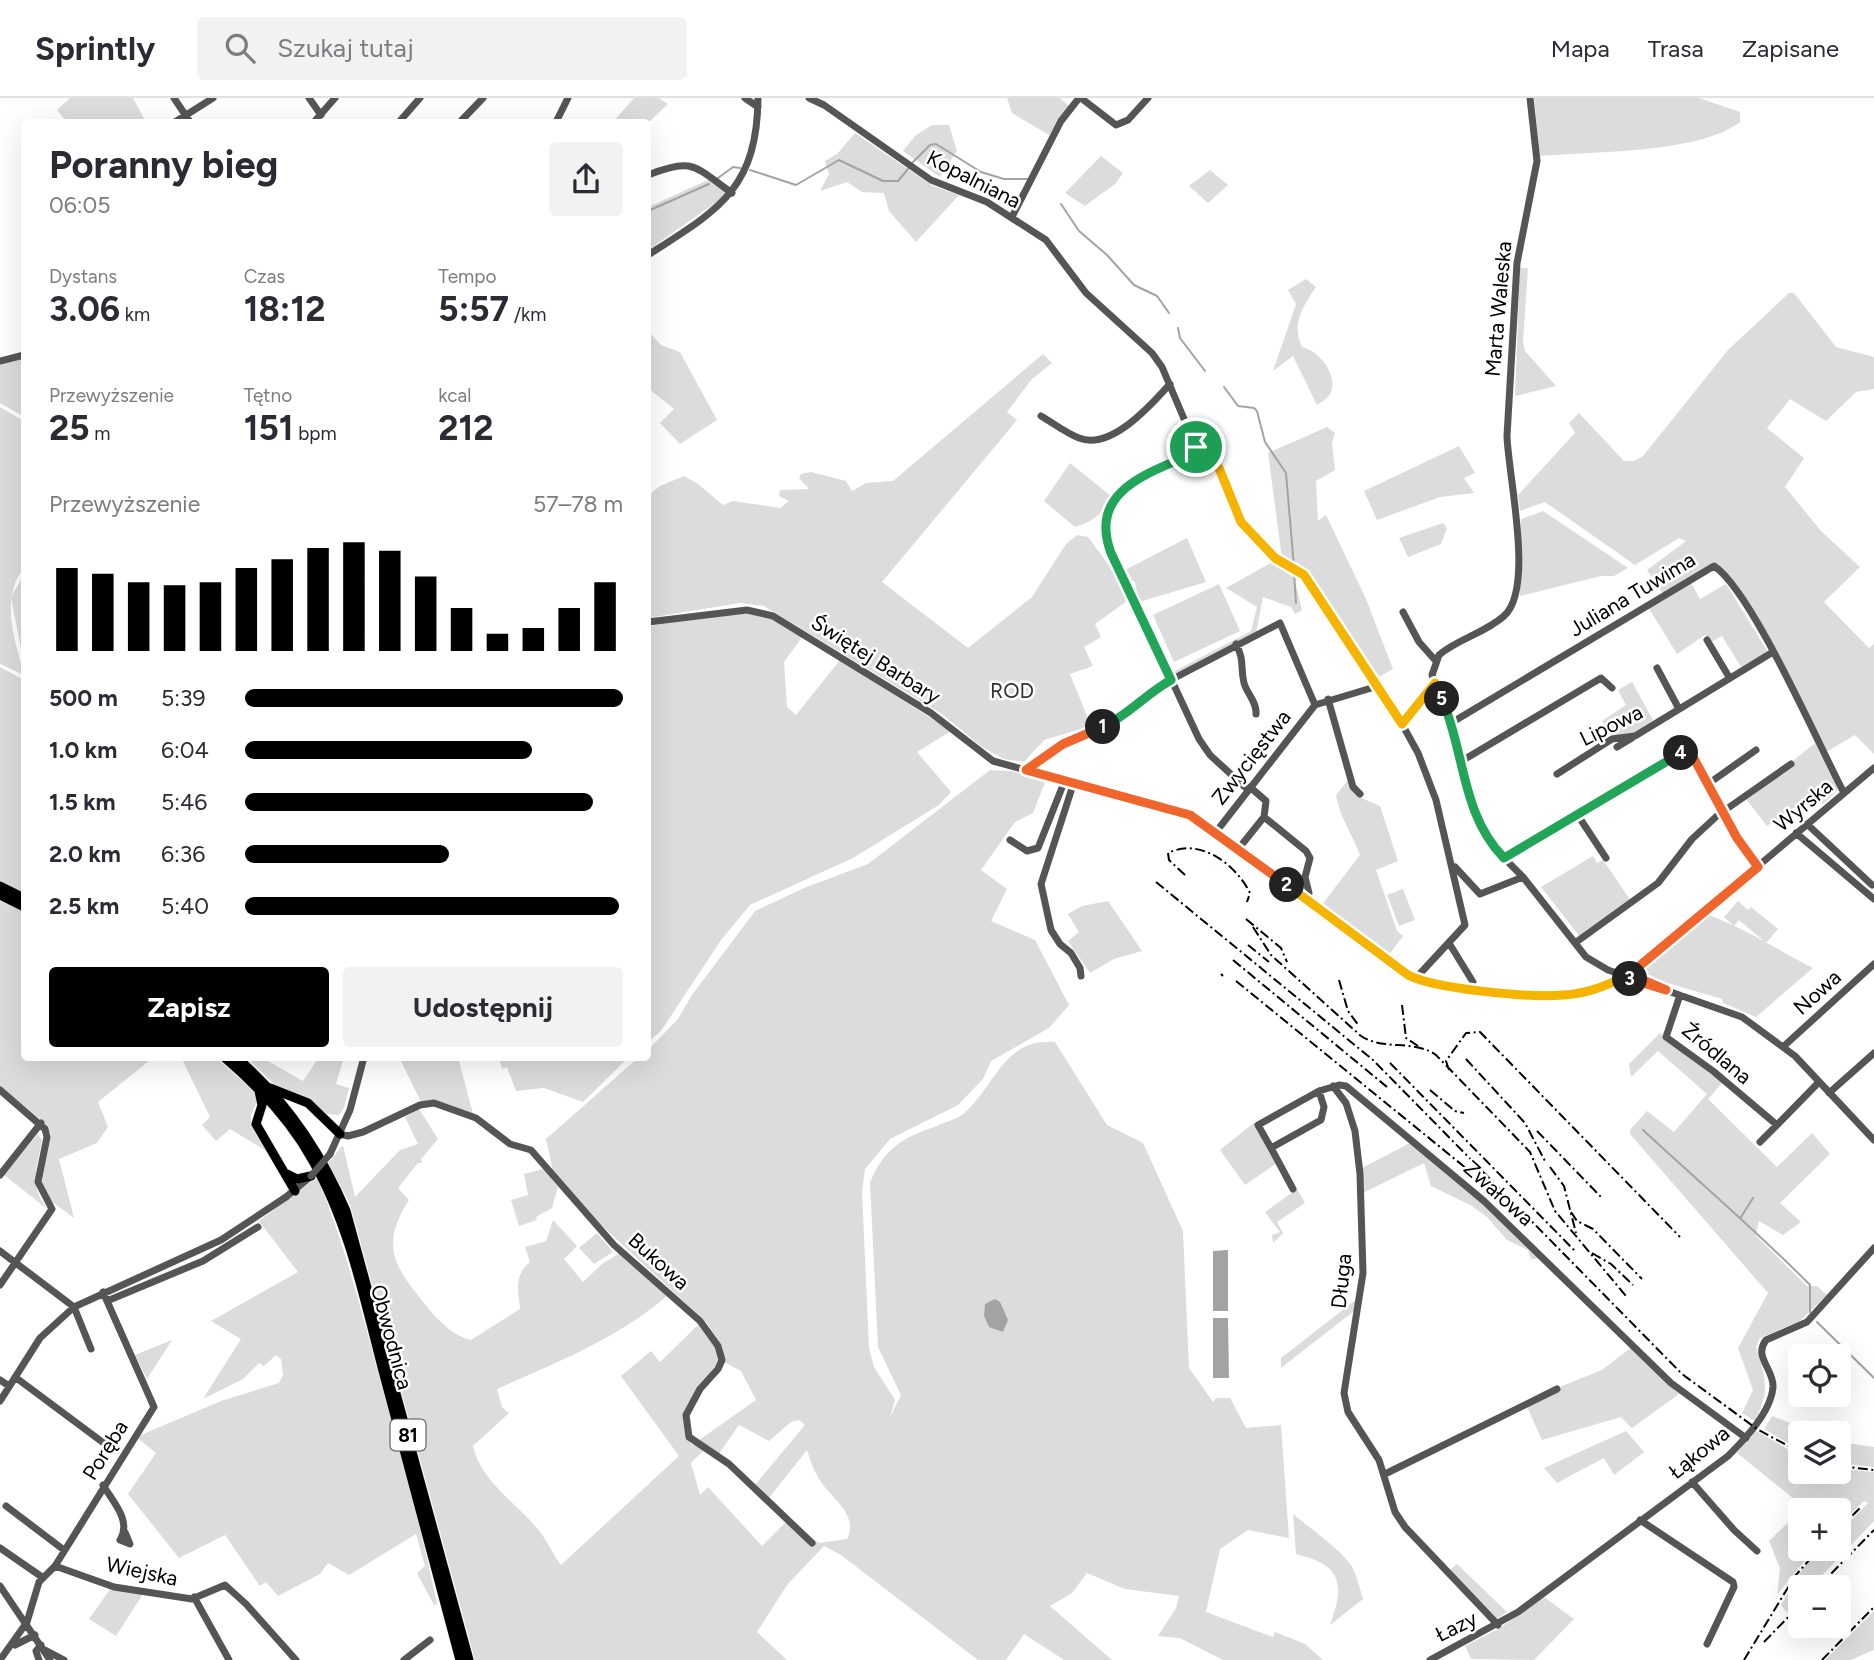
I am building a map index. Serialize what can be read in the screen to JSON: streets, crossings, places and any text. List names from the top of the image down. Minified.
{"streets":{"main road":["Obwodnica","81"],"street":["Kopalniana","Marta Waleska","Juliana Tuwima","Świętej Barbary","Lipowa","Zwycięstwa","Wyrska","Nowa","Źródlana","Zwałowa","Bukowa","Długa","Poręba","Łąkowa","Wiejska","Łazy"]},"crossings":[["Juliana Tuwima","Lipowa"],["Juliana Tuwima","Wyrska"],["Świętej Barbary","Zwycięstwa"],["Świętej Barbary","Wyrska"],["Zwałowa","Długa"],["Zwałowa","Łąkowa"],["Długa","Łąkowa"],["Długa","Łazy"],["Poręba","Wiejska"],["Łąkowa","Łazy"]],"parks":["ROD"],"page":{"header":"Sprintly","search":"Szukaj tutaj","nav":["Mapa","Trasa","Zapisane"],"heading":["Poranny bieg","06:05"],"stats":[["Dystans","3.06 km"],["Czas","18:12"],["Tempo","5:57 /km"],["Przewyższenie","25 m"],["Tętno","151 bpm"],["kcal","212"]],"chart":["Przewyższenie","57–78 m"],"list":[{"name":"500 m","note":"5:39"},{"name":"1.0 km","note":"6:04"},{"name":"1.5 km","note":"5:46"},{"name":"2.0 km","note":"6:36"},{"name":"2.5 km","note":"5:40"}],"pins":["5","1","4","2","3"],"buttons":["Zapisz","Udostępnij"],"map_buttons":["+","−"]}}
